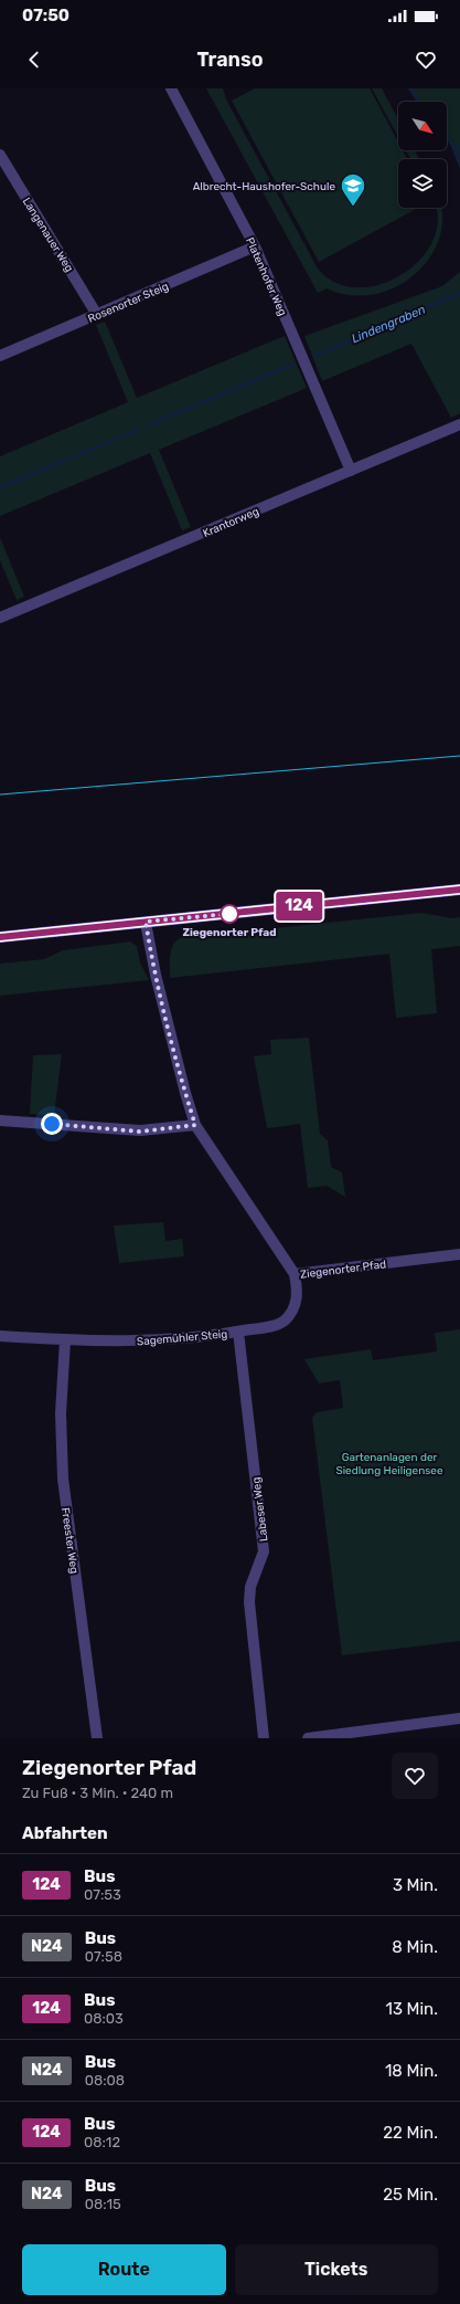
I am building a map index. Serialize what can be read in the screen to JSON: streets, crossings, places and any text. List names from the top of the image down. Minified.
{"streets":{"street":["Langenauer Weg","Platenhofer Weg","Rosenorter Steig","Krantorweg","Ziegenorter Pfad","Sagemühler Steig","Labeser Weg","Freester Weg"]},"crossings":[["Langenauer Weg","Rosenorter Steig"],["Platenhofer Weg","Rosenorter Steig"],["Platenhofer Weg","Krantorweg"],["Ziegenorter Pfad","Sagemühler Steig"],["Sagemühler Steig","Labeser Weg"],["Sagemühler Steig","Freester Weg"]],"water":["Lindengraben"],"parks":["Gartenanlagen der Siedlung Heiligensee"],"places":{"school or university":["Albrecht-Haushofer-Schule"],"other":["Ziegenorter Pfad"]},"lines":["bus line 124"],"north":"bottom right","page":{"status":"07:50","header":"Transo","on_map":"124","heading":[["Ziegenorter Pfad","Zu Fuß · 3 Min. · 240 m"],"Abfahrten"],"list":[{"mark":"124","name":"Bus","note":"07:53","value":"3 Min."},{"mark":"N24","name":"Bus","note":"07:58","value":"8 Min."},{"mark":"124","name":"Bus","note":"08:03","value":"13 Min."},{"mark":"N24","name":"Bus","note":"08:08","value":"18 Min."},{"mark":"124","name":"Bus","note":"08:12","value":"22 Min."},{"mark":"N24","name":"Bus","note":"08:15","value":"25 Min."}],"buttons":["Route","Tickets"]}}
